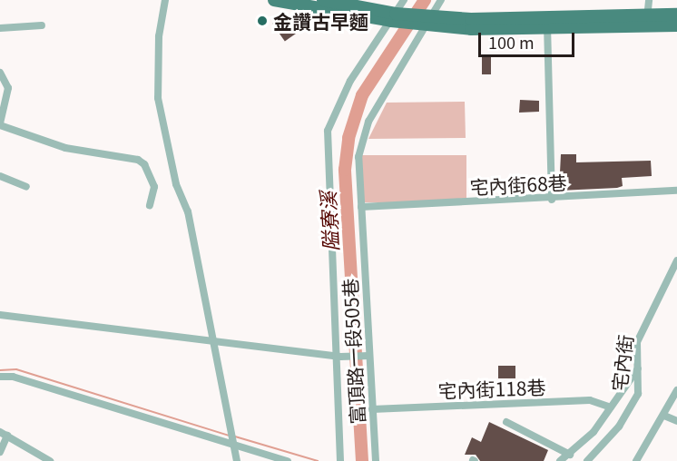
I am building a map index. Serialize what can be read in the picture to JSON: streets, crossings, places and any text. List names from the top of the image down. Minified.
{"streets":{"street":["宅內街68巷","富頂路一段505巷","宅內街","宅內街118巷"]},"crossings":[["宅內街68巷","富頂路一段505巷"],["富頂路一段505巷","宅內街118巷"]],"water":["隘寮溪"],"places":["金讚古早麵"],"scale_bar":"100 m"}
